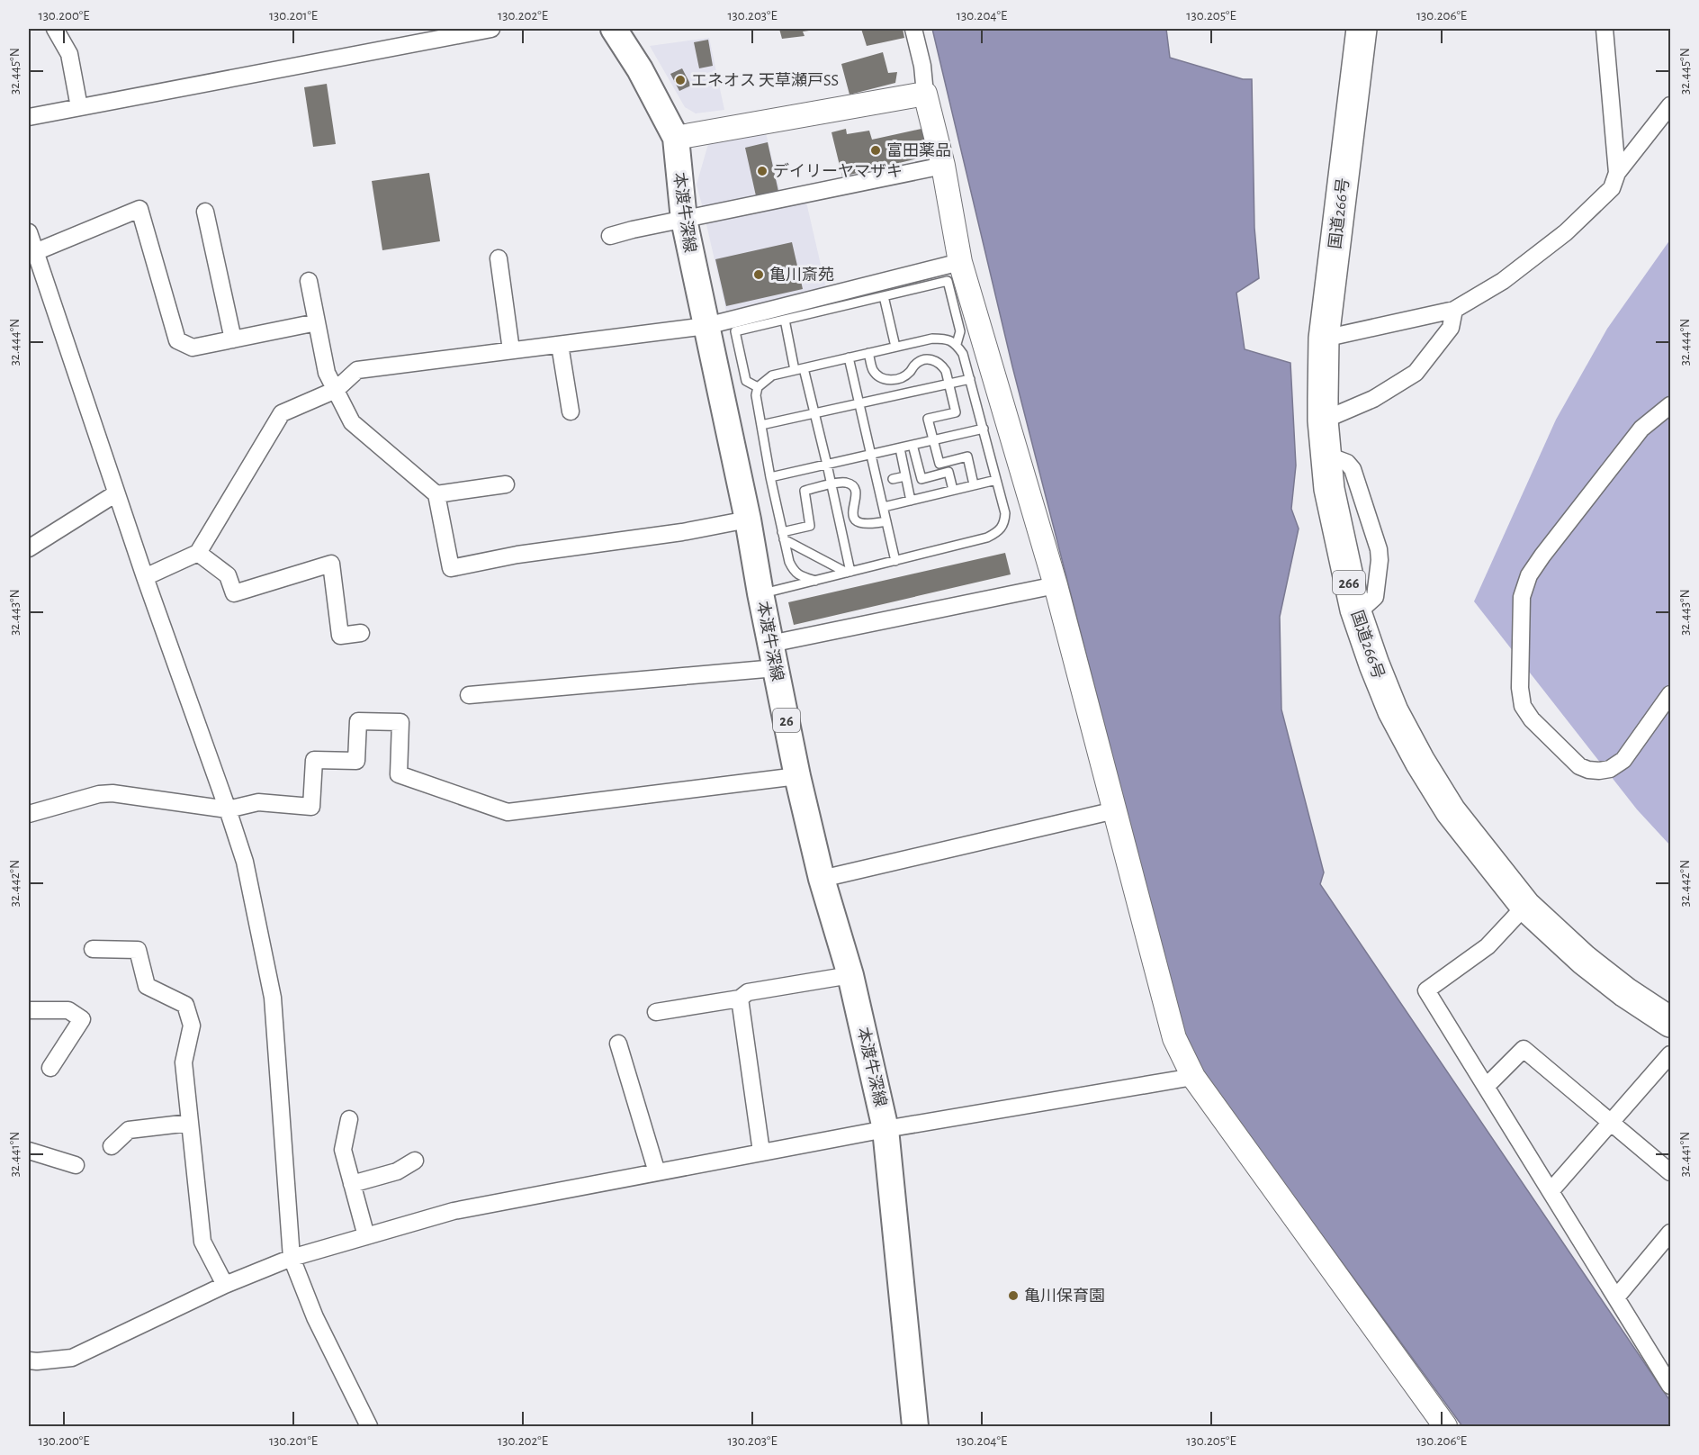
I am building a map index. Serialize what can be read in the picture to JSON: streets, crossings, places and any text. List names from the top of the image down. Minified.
{"streets":{"highway":["国道266号","266"],"main road":["本渡牛深線","26"]},"places":["エネオス 天草瀬戸SS","富田薬品","デイリーヤマザキ","亀川斎苑","亀川保育園"],"coordinates":["130.200°E","130.201°E","130.202°E","130.203°E","130.204°E","130.205°E","130.206°E","32.445°N","32.444°N","32.443°N","32.442°N","32.441°N"]}
